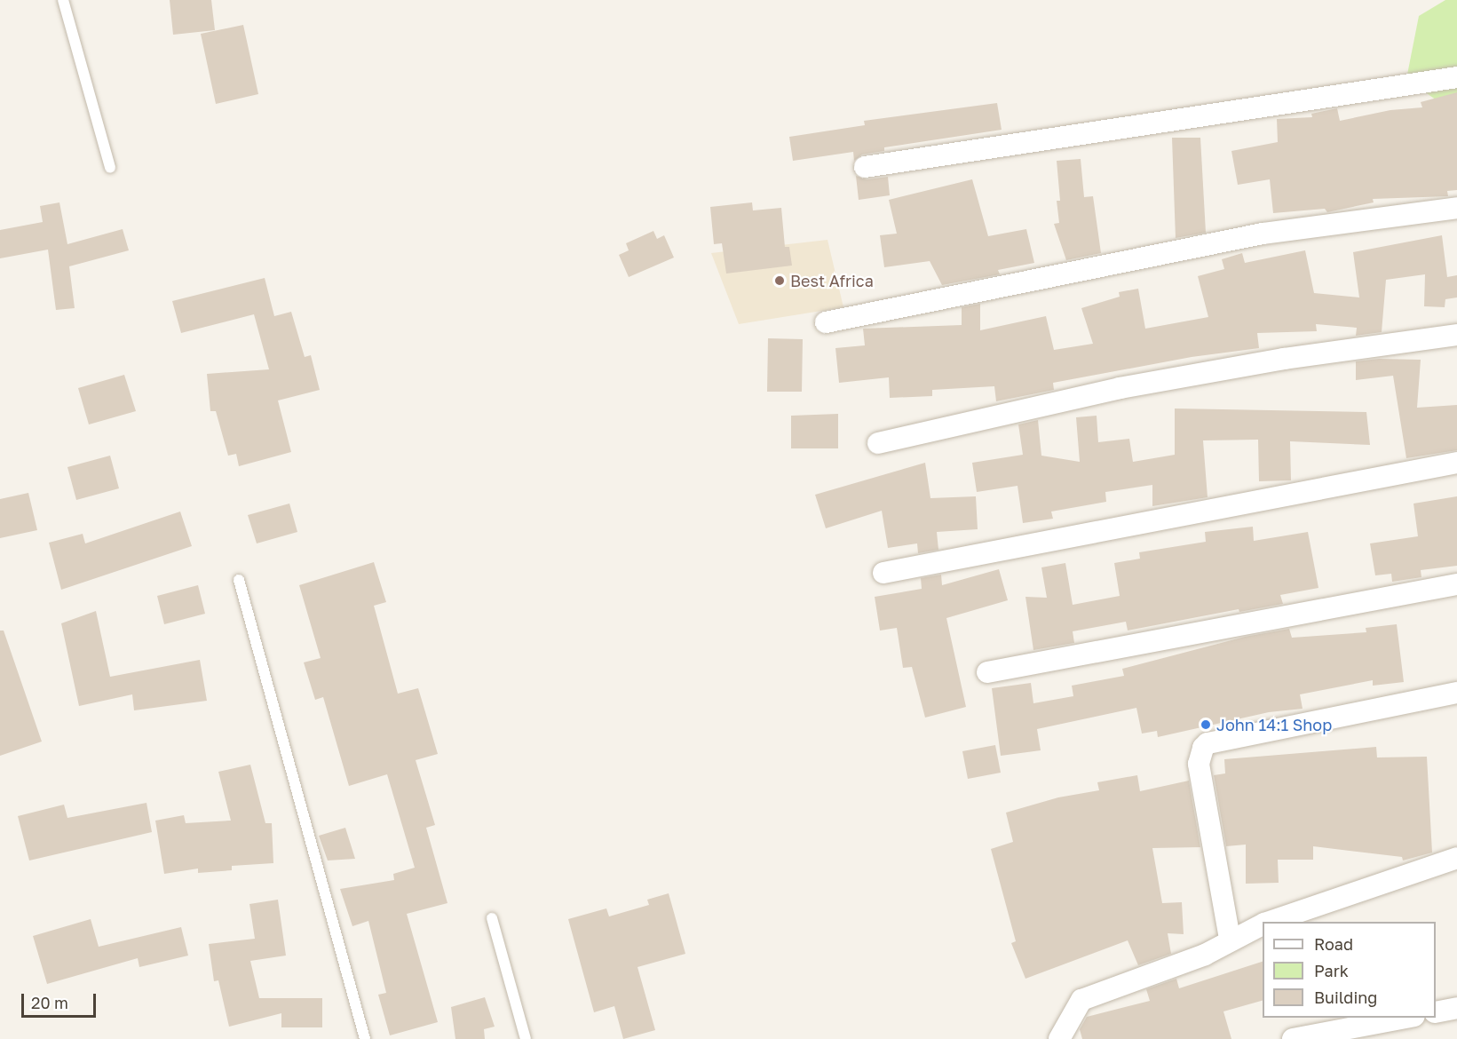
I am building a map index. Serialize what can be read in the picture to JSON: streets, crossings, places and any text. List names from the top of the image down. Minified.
{"places":["Best Africa","John 14:1 Shop"],"legend":["Road","Park","Building"],"scale_bar":"20 m"}
